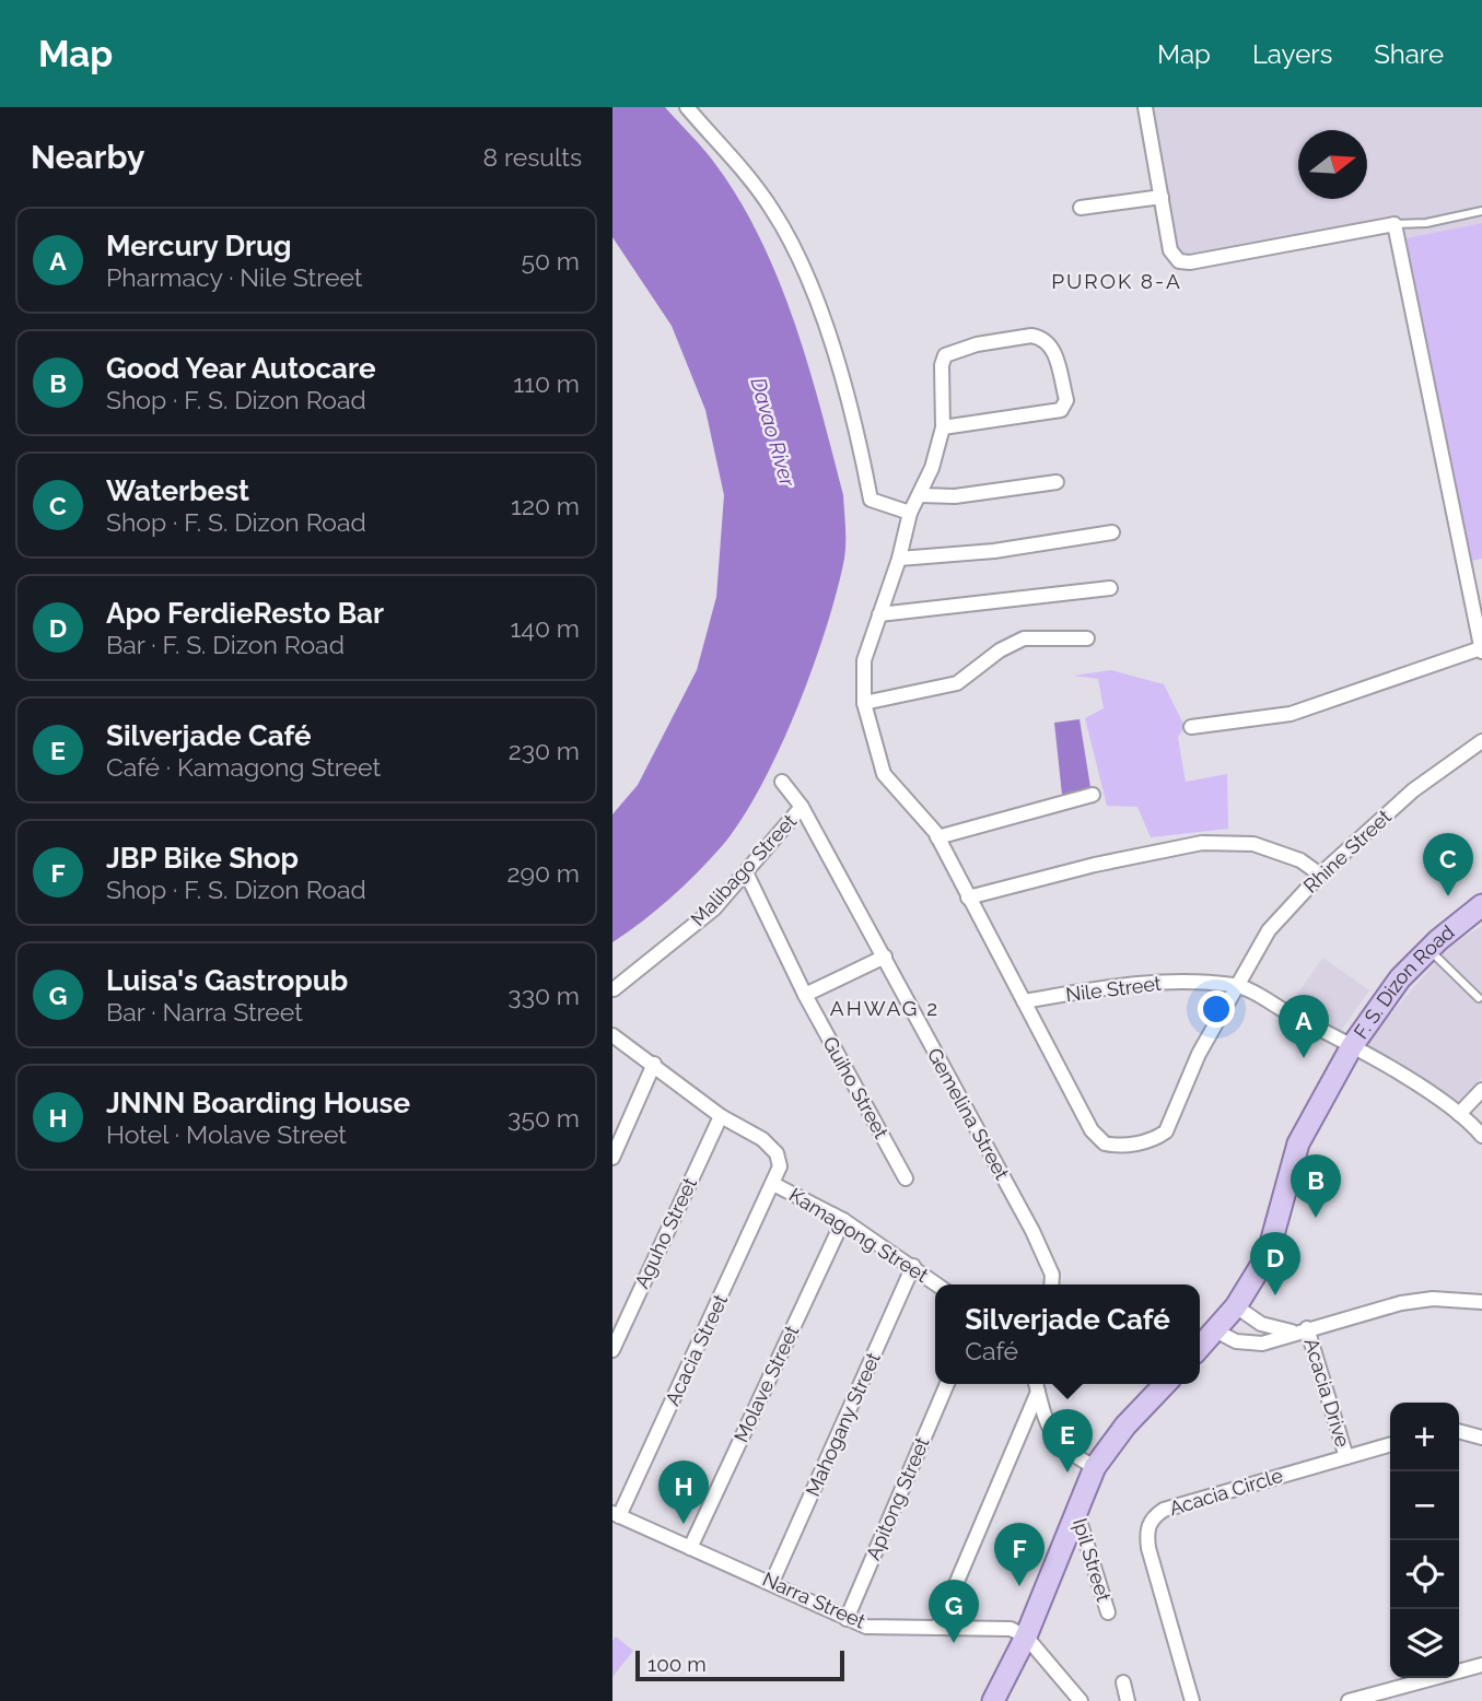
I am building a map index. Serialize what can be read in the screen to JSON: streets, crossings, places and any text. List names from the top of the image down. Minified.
{"streets":{"main road":["F. S. Dizon Road"],"street":["Rhine Street","Malibago Street","Nile Street","Guiho Street","Gemelina Street","Aguho Street","Kamagong Street","Acacia Street","Molave Street","Acacia Drive","Mahogany Street","Acacia Circle","Apitong Street","Ipil Street","Narra Street"]},"crossings":[["Rhine Street","Nile Street"],["Malibago Street","Guiho Street"],["Malibago Street","Gemelina Street"],["F. S. Dizon Road","Nile Street"],["Aguho Street","Kamagong Street"],["Kamagong Street","Acacia Street"],["Kamagong Street","Molave Street"],["Kamagong Street","Mahogany Street"],["Acacia Street","Narra Street"],["Molave Street","Narra Street"],["Acacia Drive","Acacia Circle"],["Mahogany Street","Narra Street"],["Apitong Street","Narra Street"]],"districts":["PUROK 8-A","AHWAG 2"],"water":["Davao River"],"scale_bar":"100 m","north":"right","page":{"header":"Map","nav":["Map","Layers","Share"],"heading":["Nearby","8 results"],"list":[{"mark":"A","name":"Mercury Drug","note":"Pharmacy · Nile Street","value":"50 m"},{"mark":"B","name":"Good Year Autocare","note":"Shop · F. S. Dizon Road","value":"110 m"},{"mark":"C","name":"Waterbest","note":"Shop · F. S. Dizon Road","value":"120 m"},{"mark":"D","name":"Apo FerdieResto Bar","note":"Bar · F. S. Dizon Road","value":"140 m"},{"mark":"E","name":"Silverjade Café","note":"Café · Kamagong Street","value":"230 m"},{"mark":"F","name":"JBP Bike Shop","note":"Shop · F. S. Dizon Road","value":"290 m"},{"mark":"G","name":"Luisa's Gastropub","note":"Bar · Narra Street","value":"330 m"},{"mark":"H","name":"JNNN Boarding House","note":"Hotel · Molave Street","value":"350 m"}],"pins":["C","A","B","D","E","H","F","G"],"popup":["Silverjade Café","Café"],"map_buttons":["+","−"],"scale":"100 m"}}
